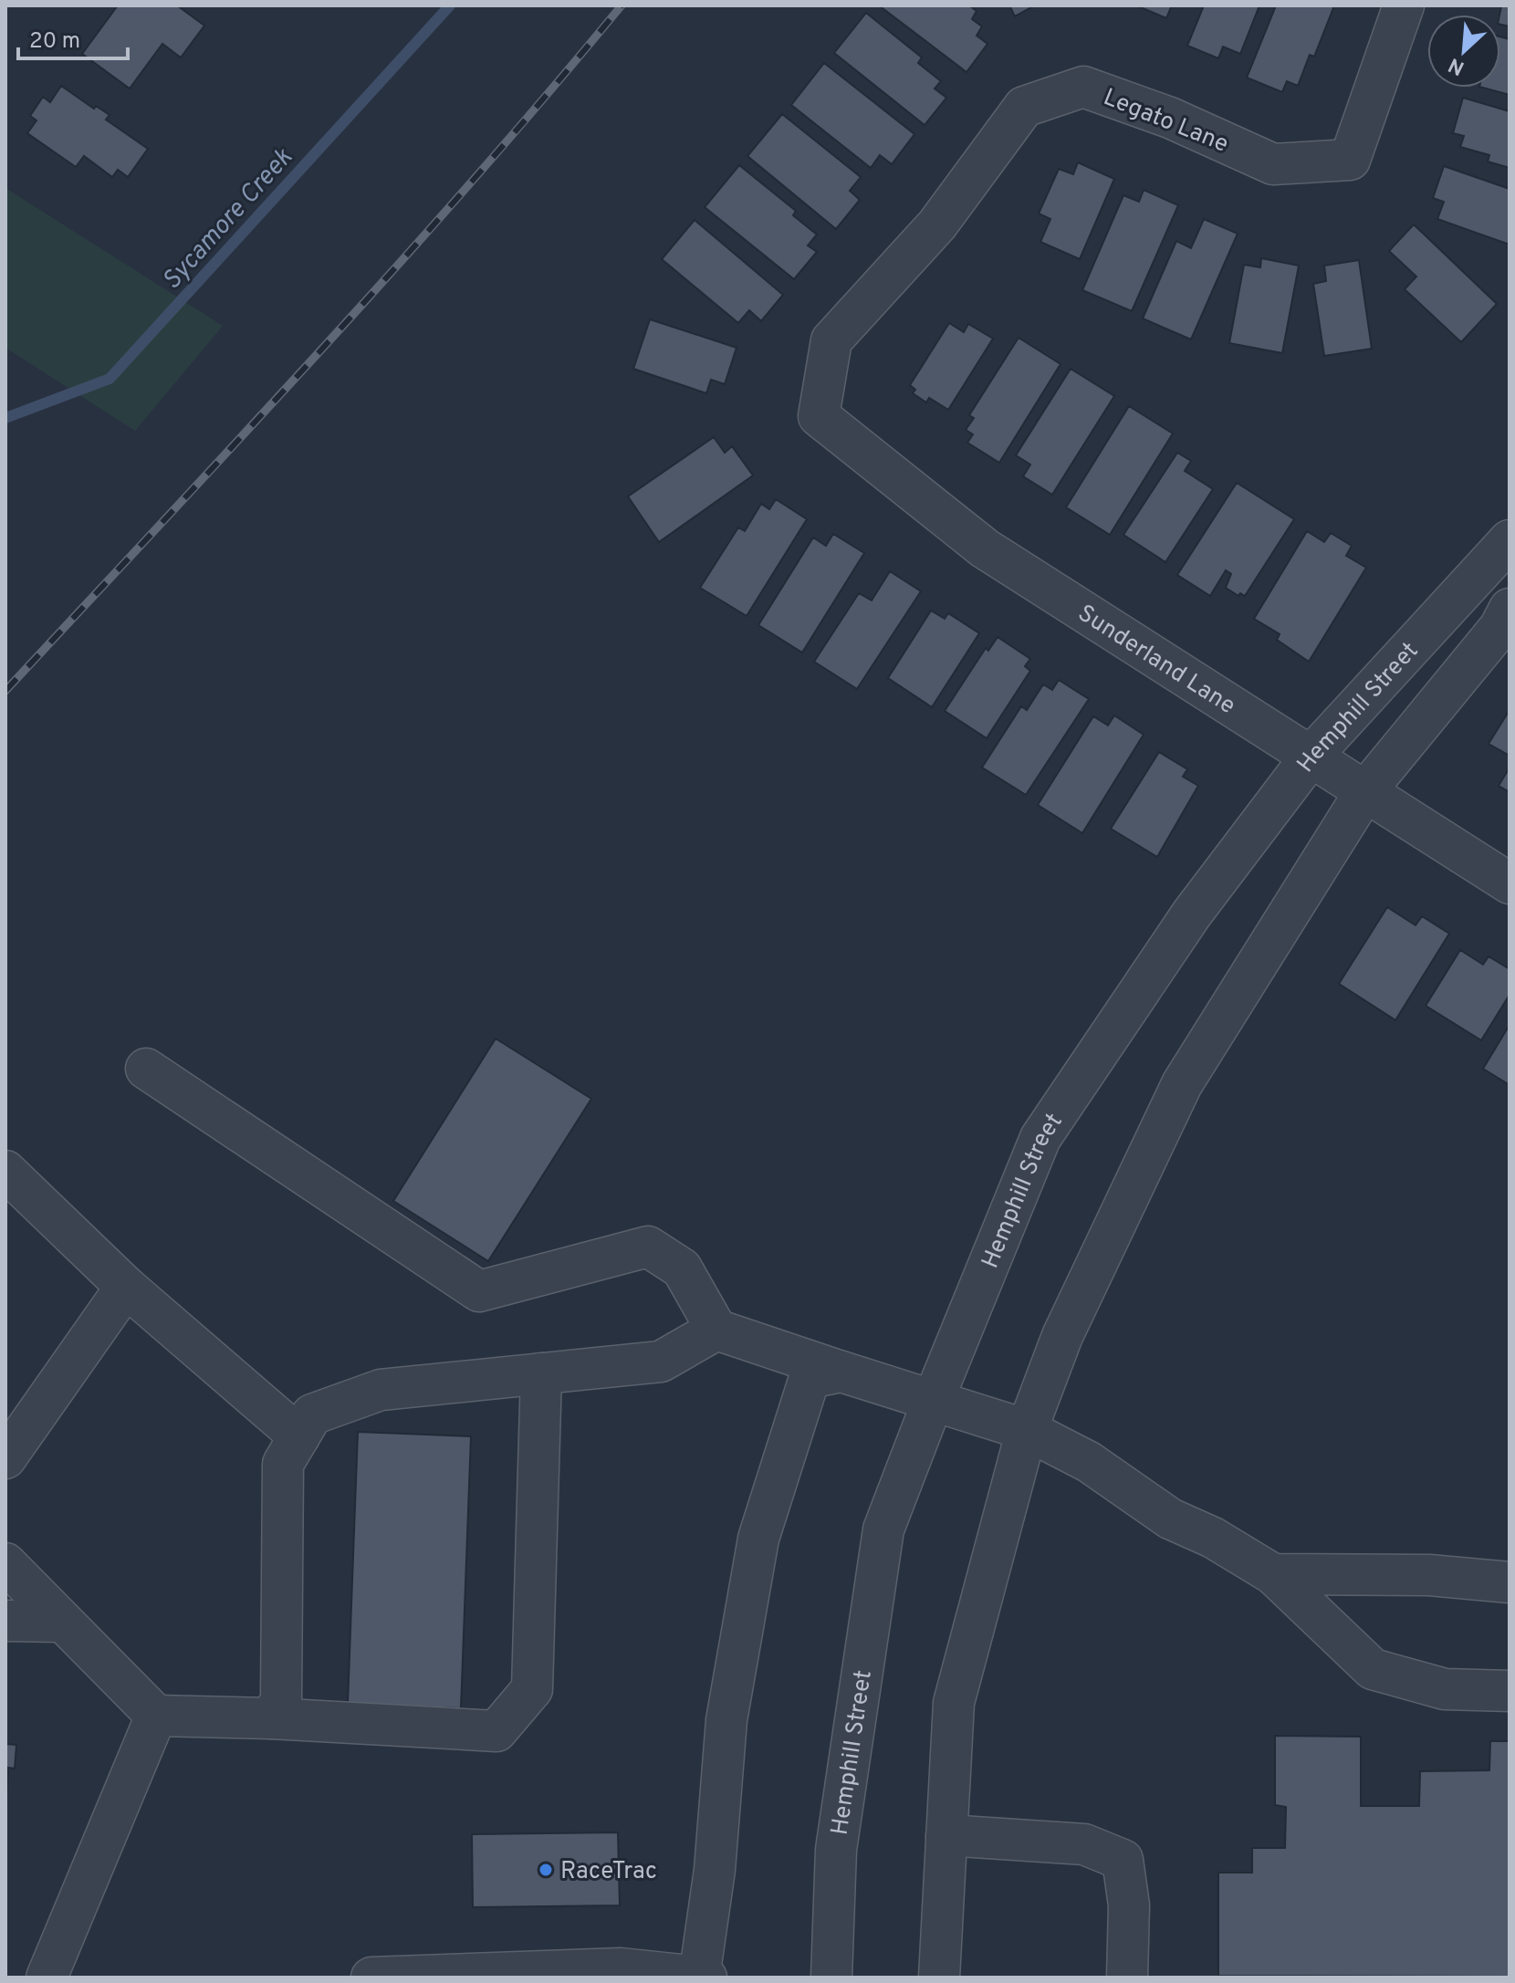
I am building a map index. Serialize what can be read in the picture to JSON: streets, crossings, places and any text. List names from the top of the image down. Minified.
{"streets":{"street":["Legato Lane","Sunderland Lane","Hemphill Street"]},"crossings":[["Legato Lane","Sunderland Lane"],["Sunderland Lane","Hemphill Street"]],"water":["Sycamore Creek"],"places":["RaceTrac"],"scale_bar":"20 m","north":"bottom left"}
